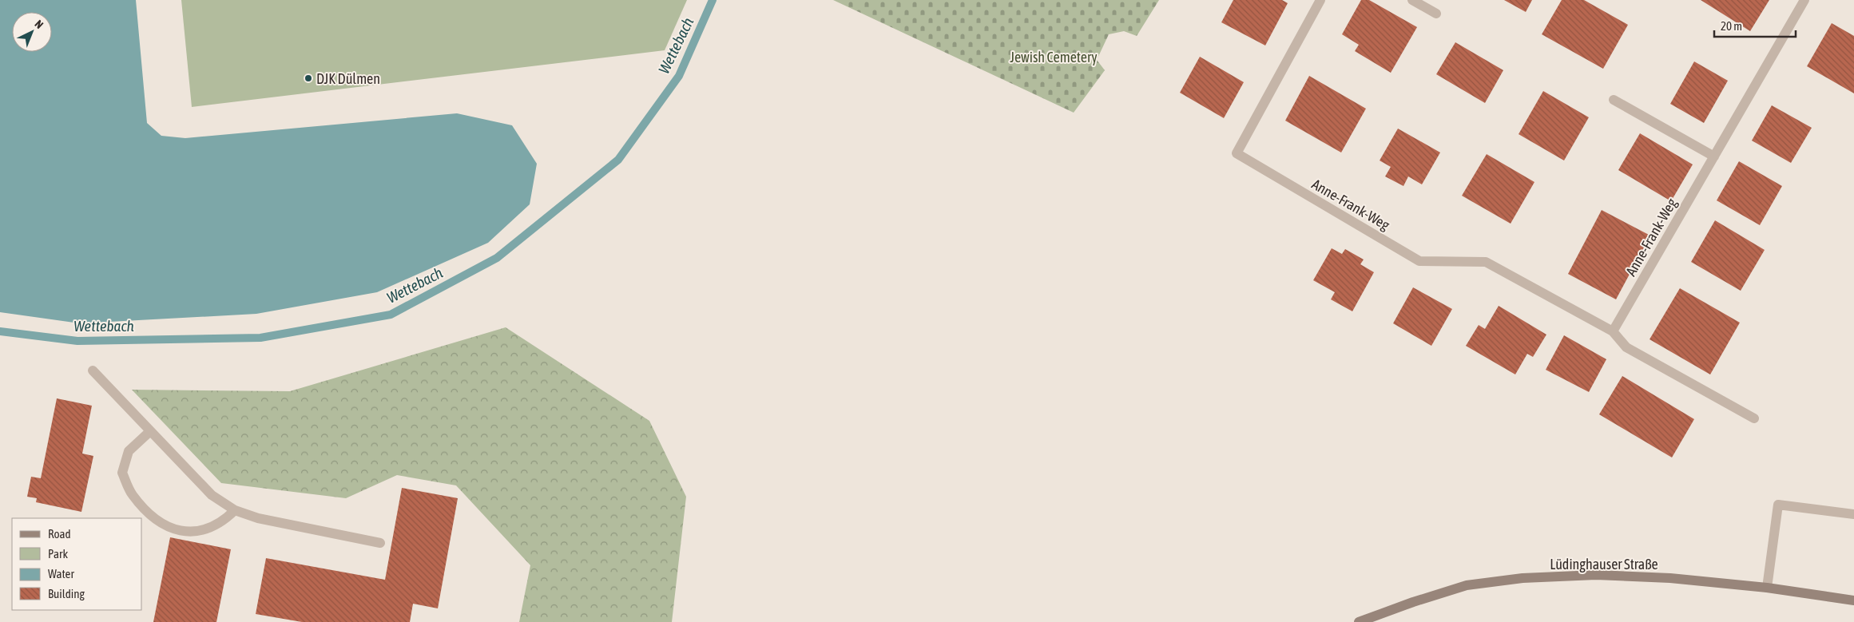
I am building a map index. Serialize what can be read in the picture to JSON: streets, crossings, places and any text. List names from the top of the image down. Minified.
{"streets":{"street":["Anne-Frank-Weg","Lüdinghauser Straße"]},"water":["Wettebach"],"parks":["Jewish Cemetery"],"places":["DJK Dülmen"],"legend":["Road","Park","Water","Building"],"scale_bar":"20 m","north":"top right"}
